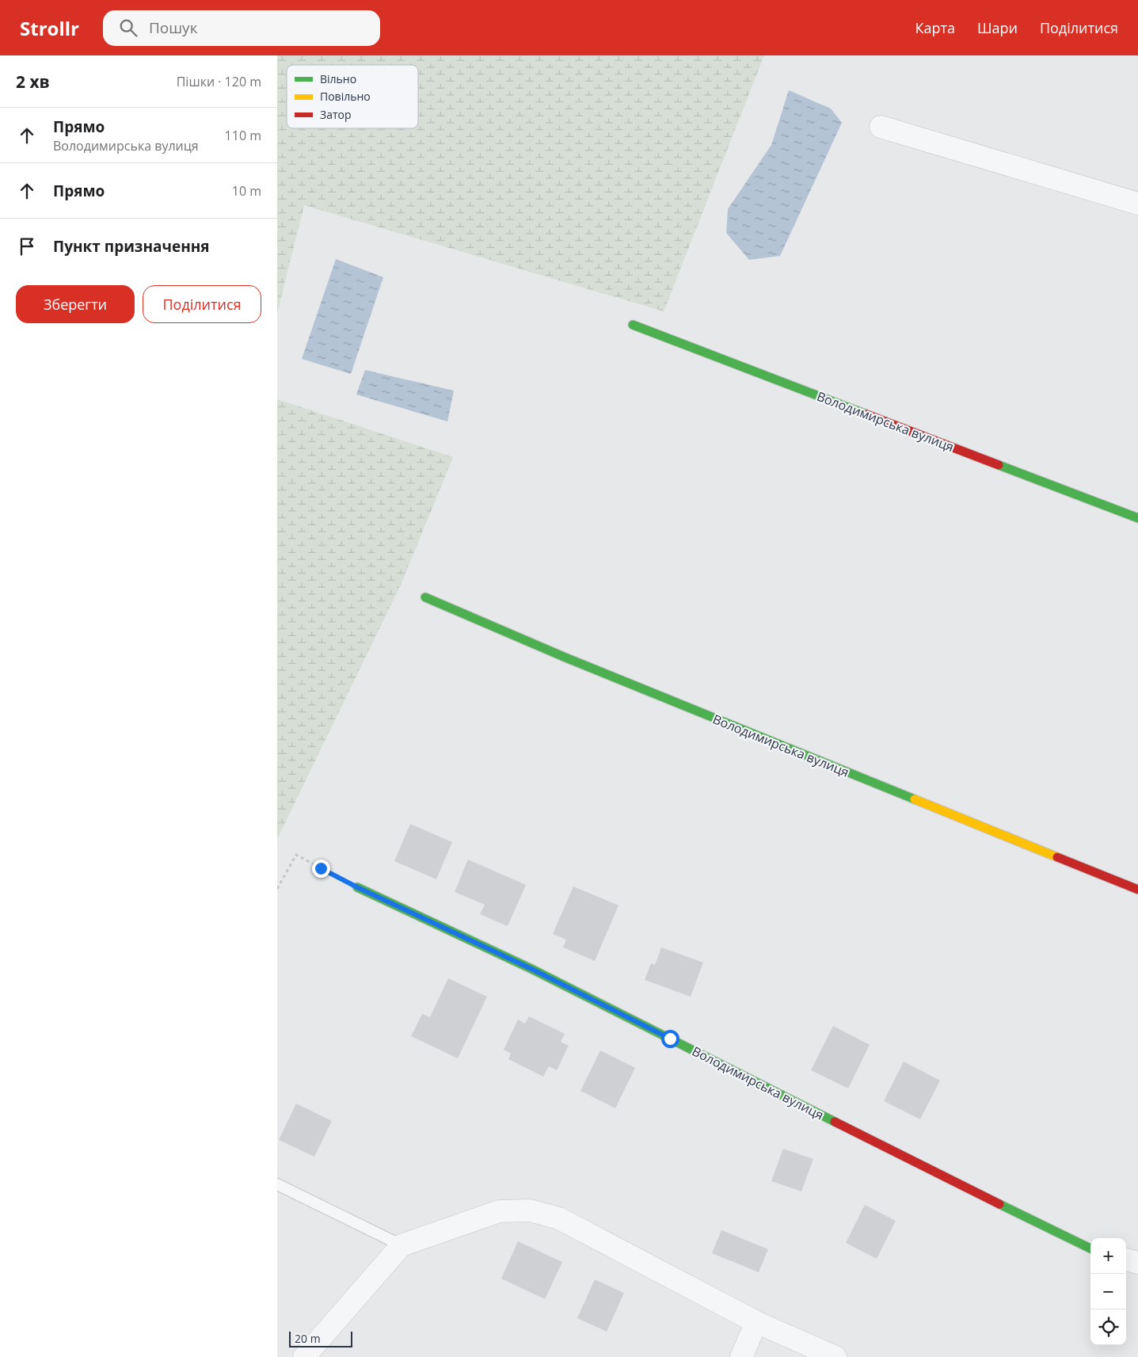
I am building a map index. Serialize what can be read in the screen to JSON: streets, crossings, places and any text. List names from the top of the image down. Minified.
{"streets":{"street":["Володимирська вулиця"]},"legend":["Вільно","Повільно","Затор"],"scale_bar":"20 m","page":{"header":"Strollr","search":"Пошук","nav":["Карта","Шари","Поділитися"],"heading":["2 хв","Пішки · 120 m"],"list":[["Прямо","Володимирська вулиця","110 m"],["Прямо","10 m"],"Пункт призначення"],"buttons":["Зберегти","Поділитися"],"map_buttons":["+","−"],"scale":"20 m"}}
